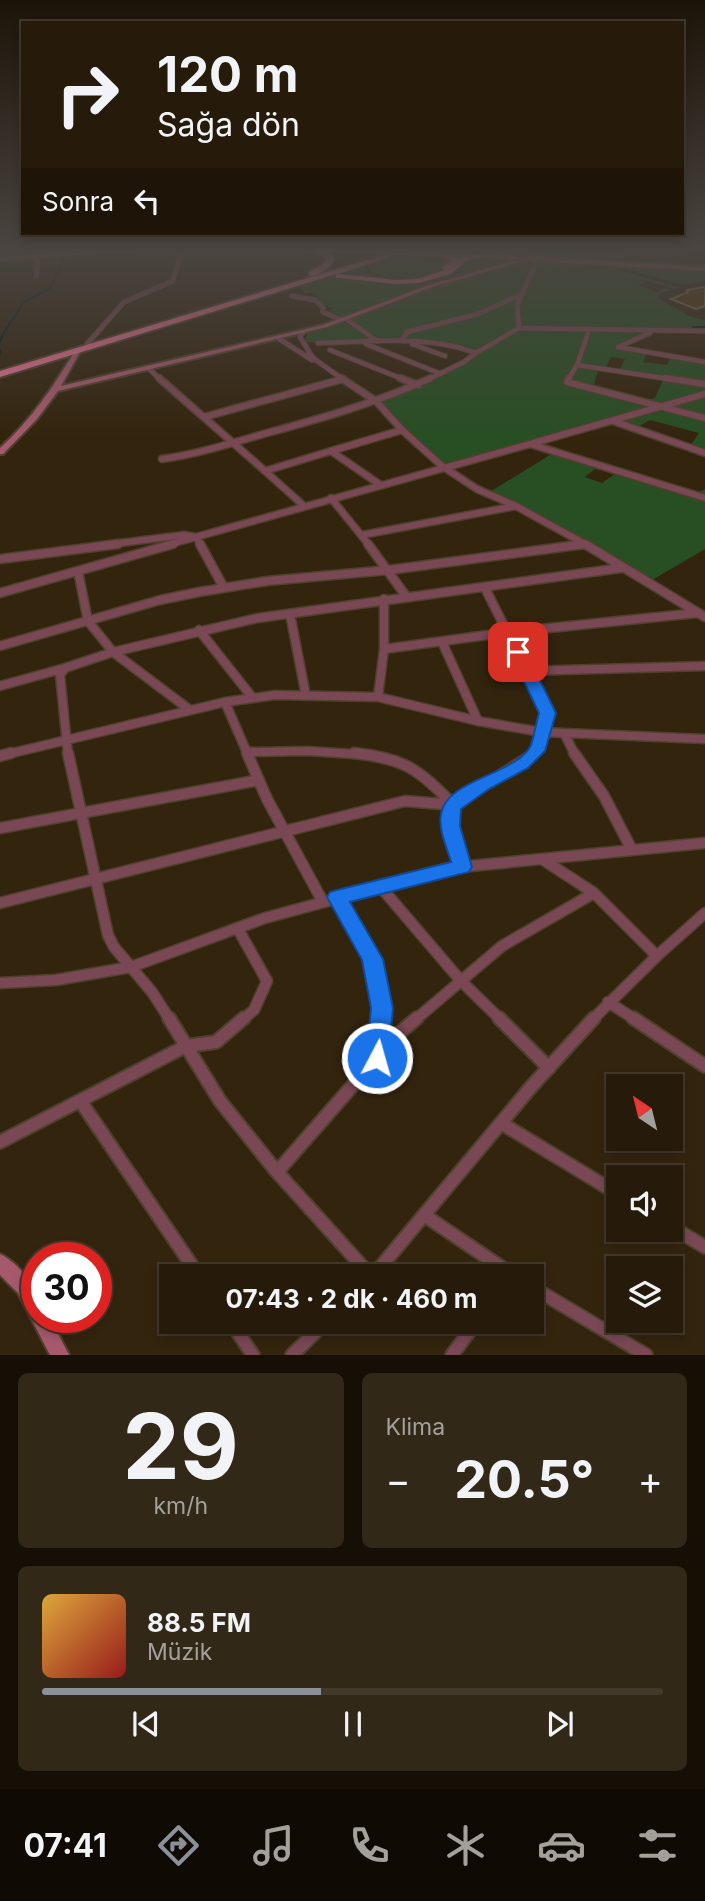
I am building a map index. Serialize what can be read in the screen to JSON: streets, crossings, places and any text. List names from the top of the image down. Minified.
{"north":"top left","page":{"turn":["120 m","Sağa dön"],"then":"Sonra","limit":"30","trip":"07:43 · 2 dk · 460 m","tile":[["29","km/h"],"Klima"],"heat":["−","20.5°","+"],"song":["88.5 FM","Müzik"],"tabs":"07:41"}}
